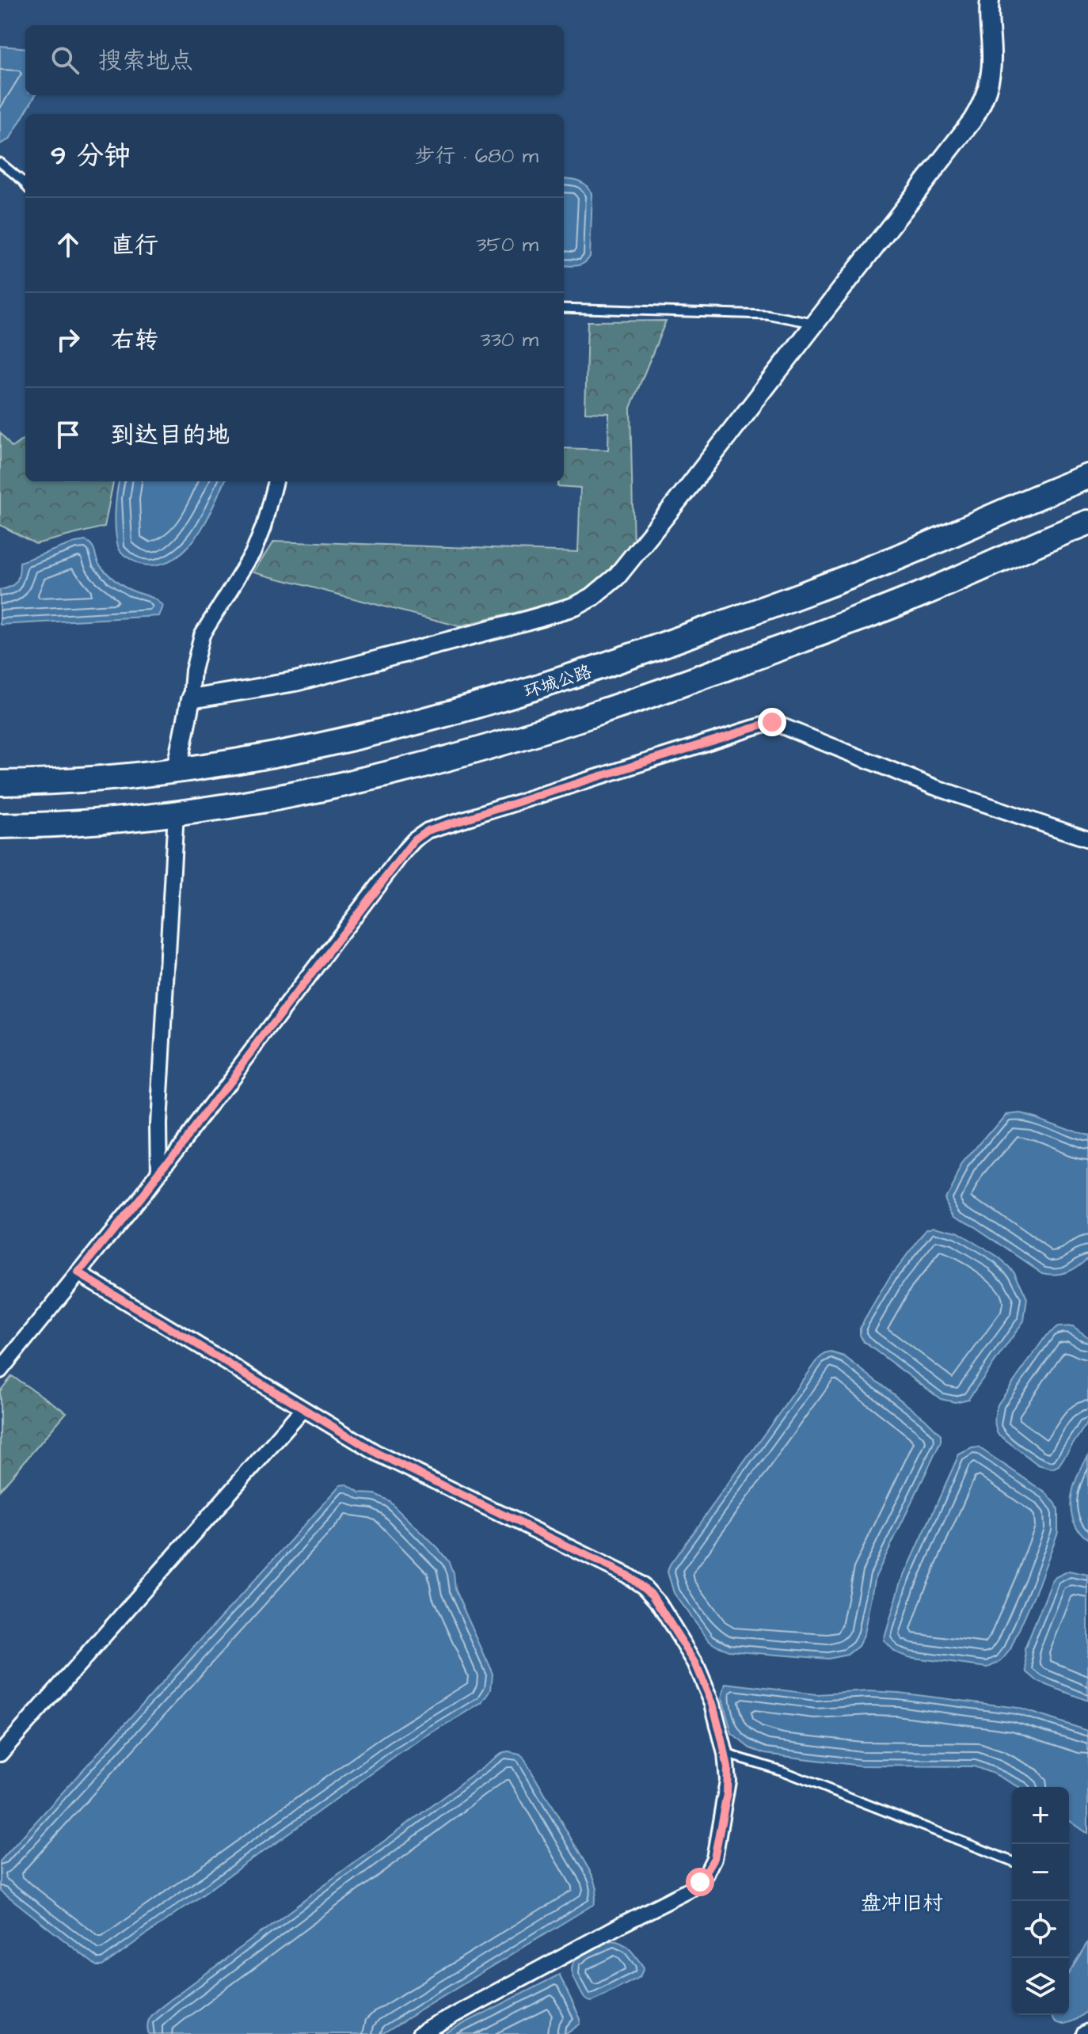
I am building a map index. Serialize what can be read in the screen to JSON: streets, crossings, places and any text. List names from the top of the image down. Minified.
{"streets":{"highway":["环城公路"]},"districts":["盘冲旧村"],"page":{"search":"搜索地点","heading":["9 分钟","步行 · 680 m"],"list":[["直行","350 m"],["右转","330 m"],"到达目的地"],"map_buttons":["+","−"]}}
